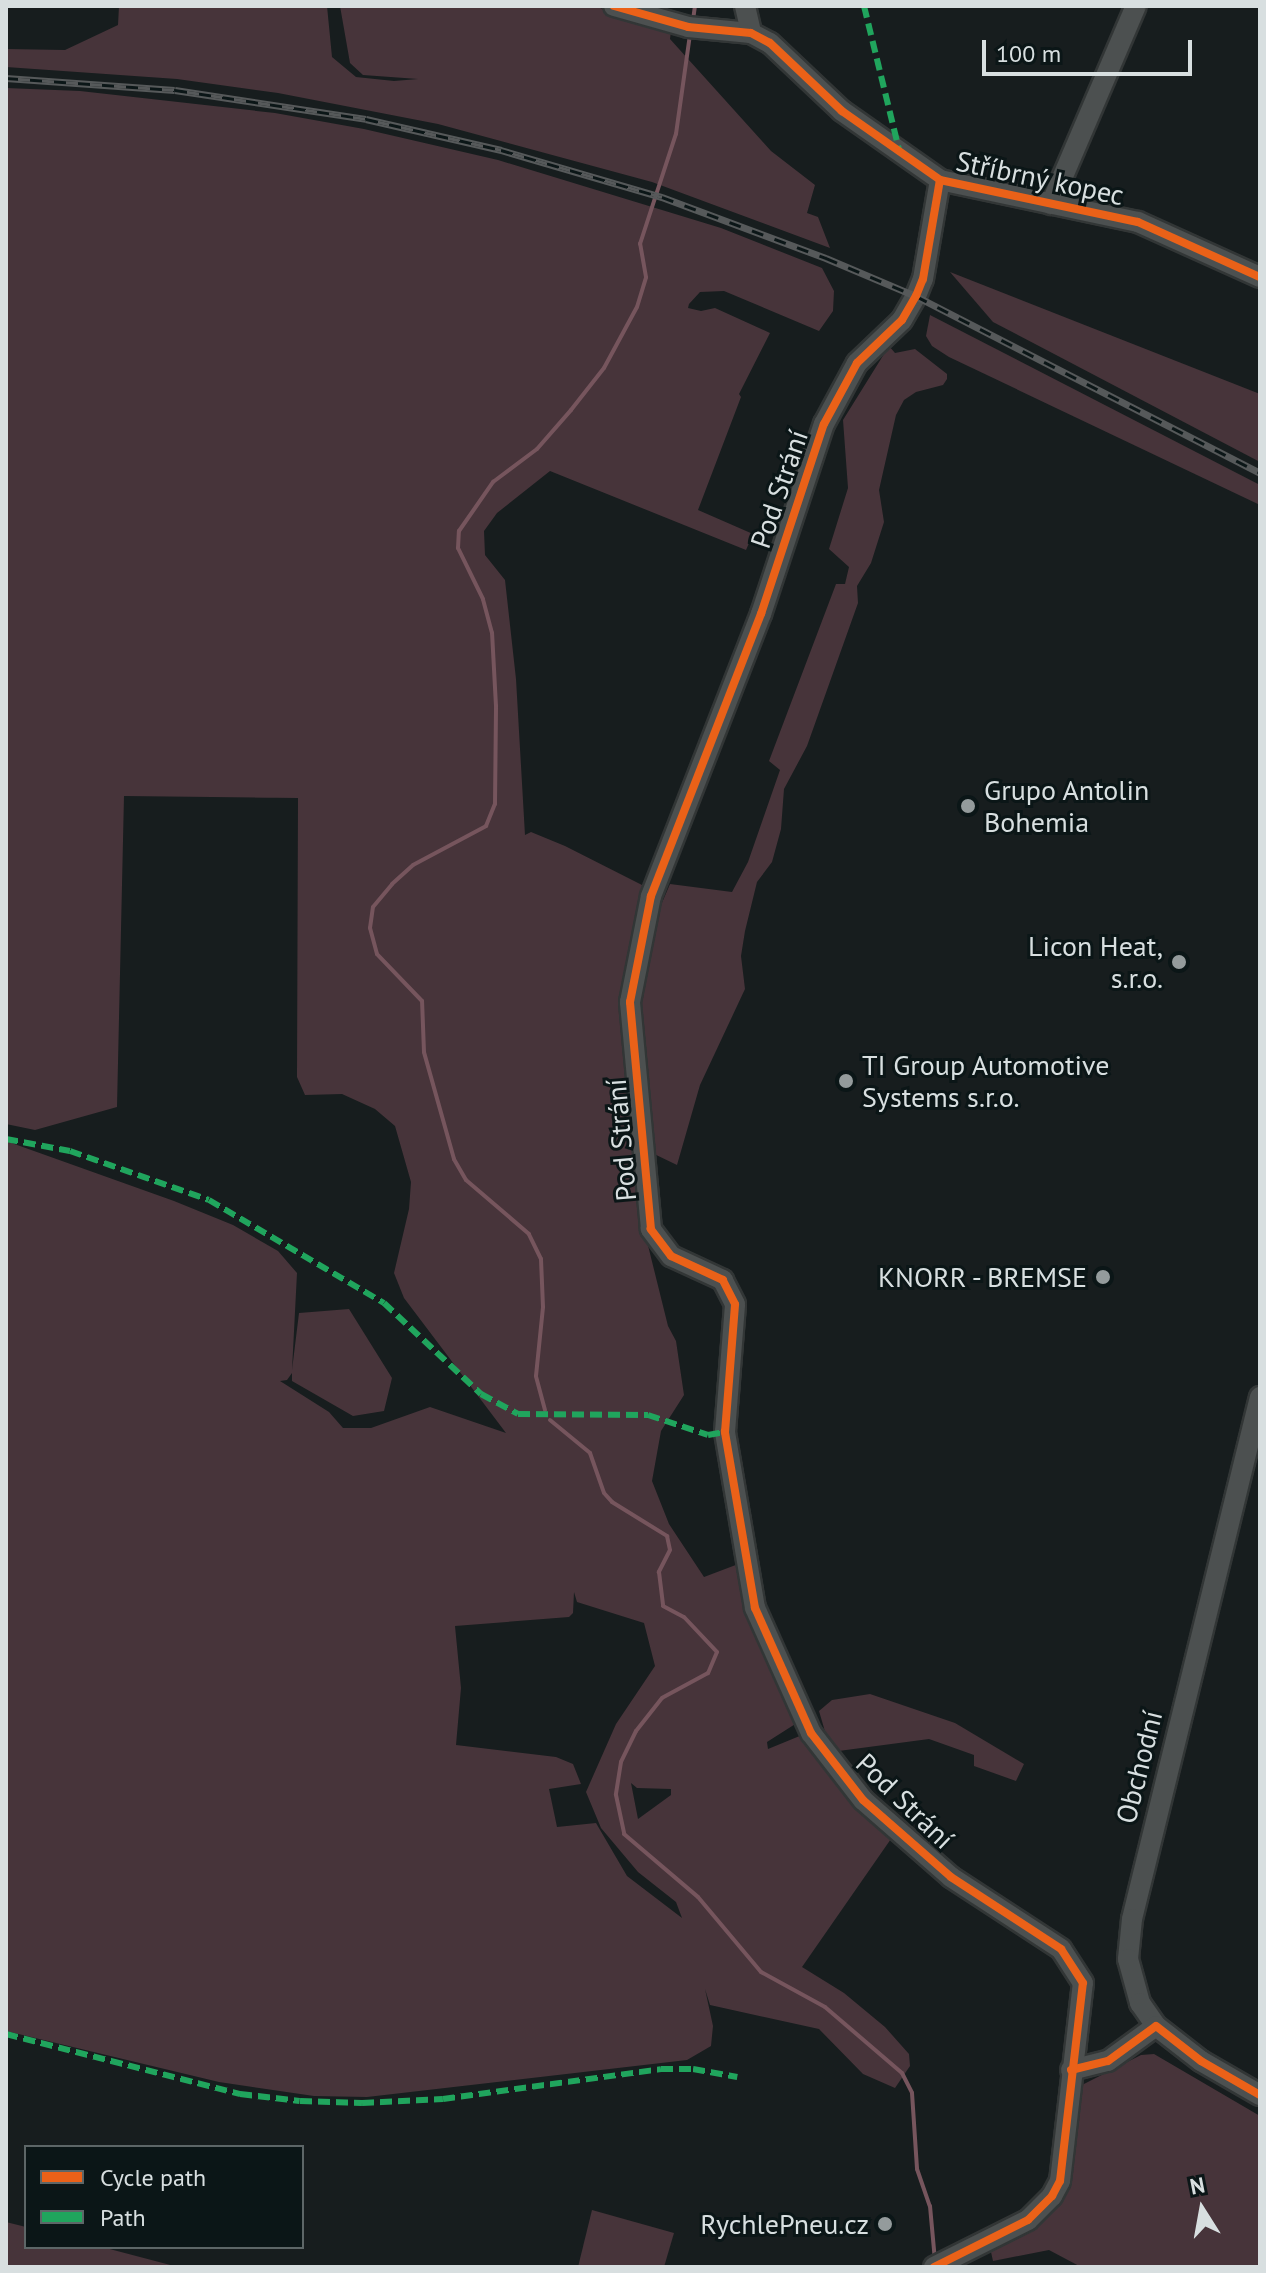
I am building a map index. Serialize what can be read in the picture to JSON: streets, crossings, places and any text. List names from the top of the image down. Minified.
{"streets":{"street":["Stříbrný kopec","Pod Strání","Obchodní"]},"crossings":[["Stříbrný kopec","Pod Strání"]],"places":["Grupo Antolin Bohemia","Licon Heat, s.r.o.","TI Group Automotive Systems s.r.o.","KNORR - BREMSE","RychlePneu.cz"],"legend":["Cycle path","Path"],"scale_bar":"100 m","north":"top"}
